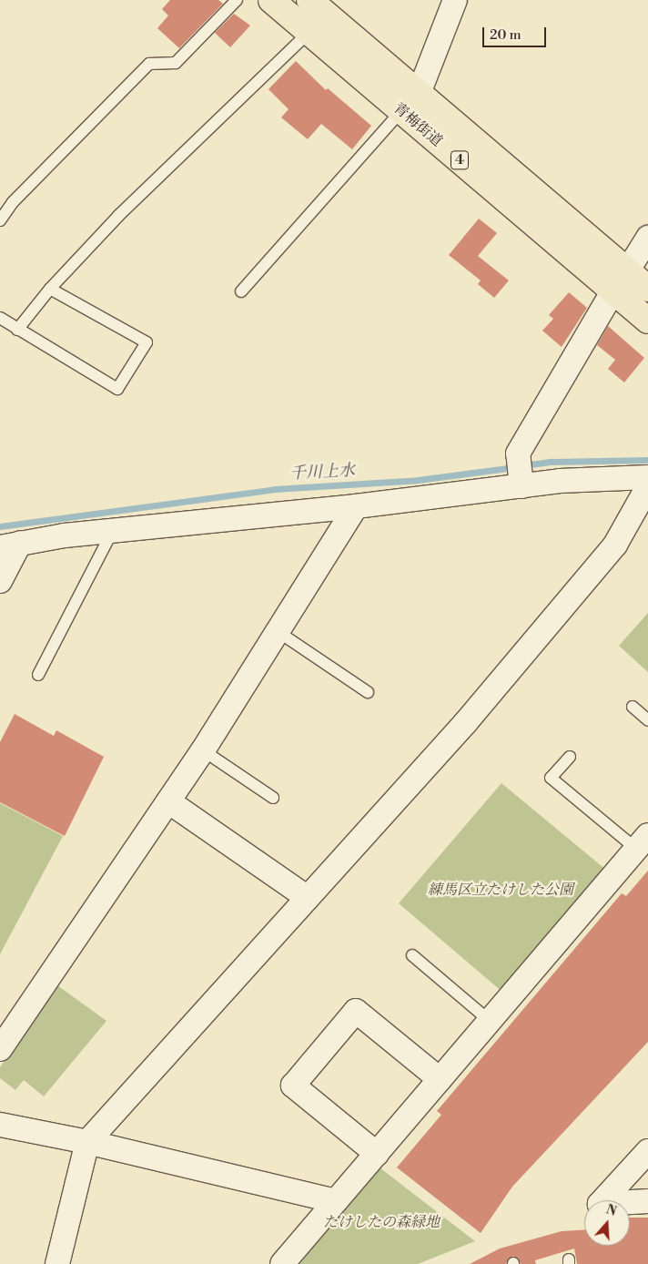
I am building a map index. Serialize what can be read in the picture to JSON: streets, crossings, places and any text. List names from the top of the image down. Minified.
{"streets":{"main road":["青梅街道","4"]},"water":["千川上水"],"parks":["練馬区立たけした公園","たけしたの森緑地"],"scale_bar":"20 m","north":"top"}
